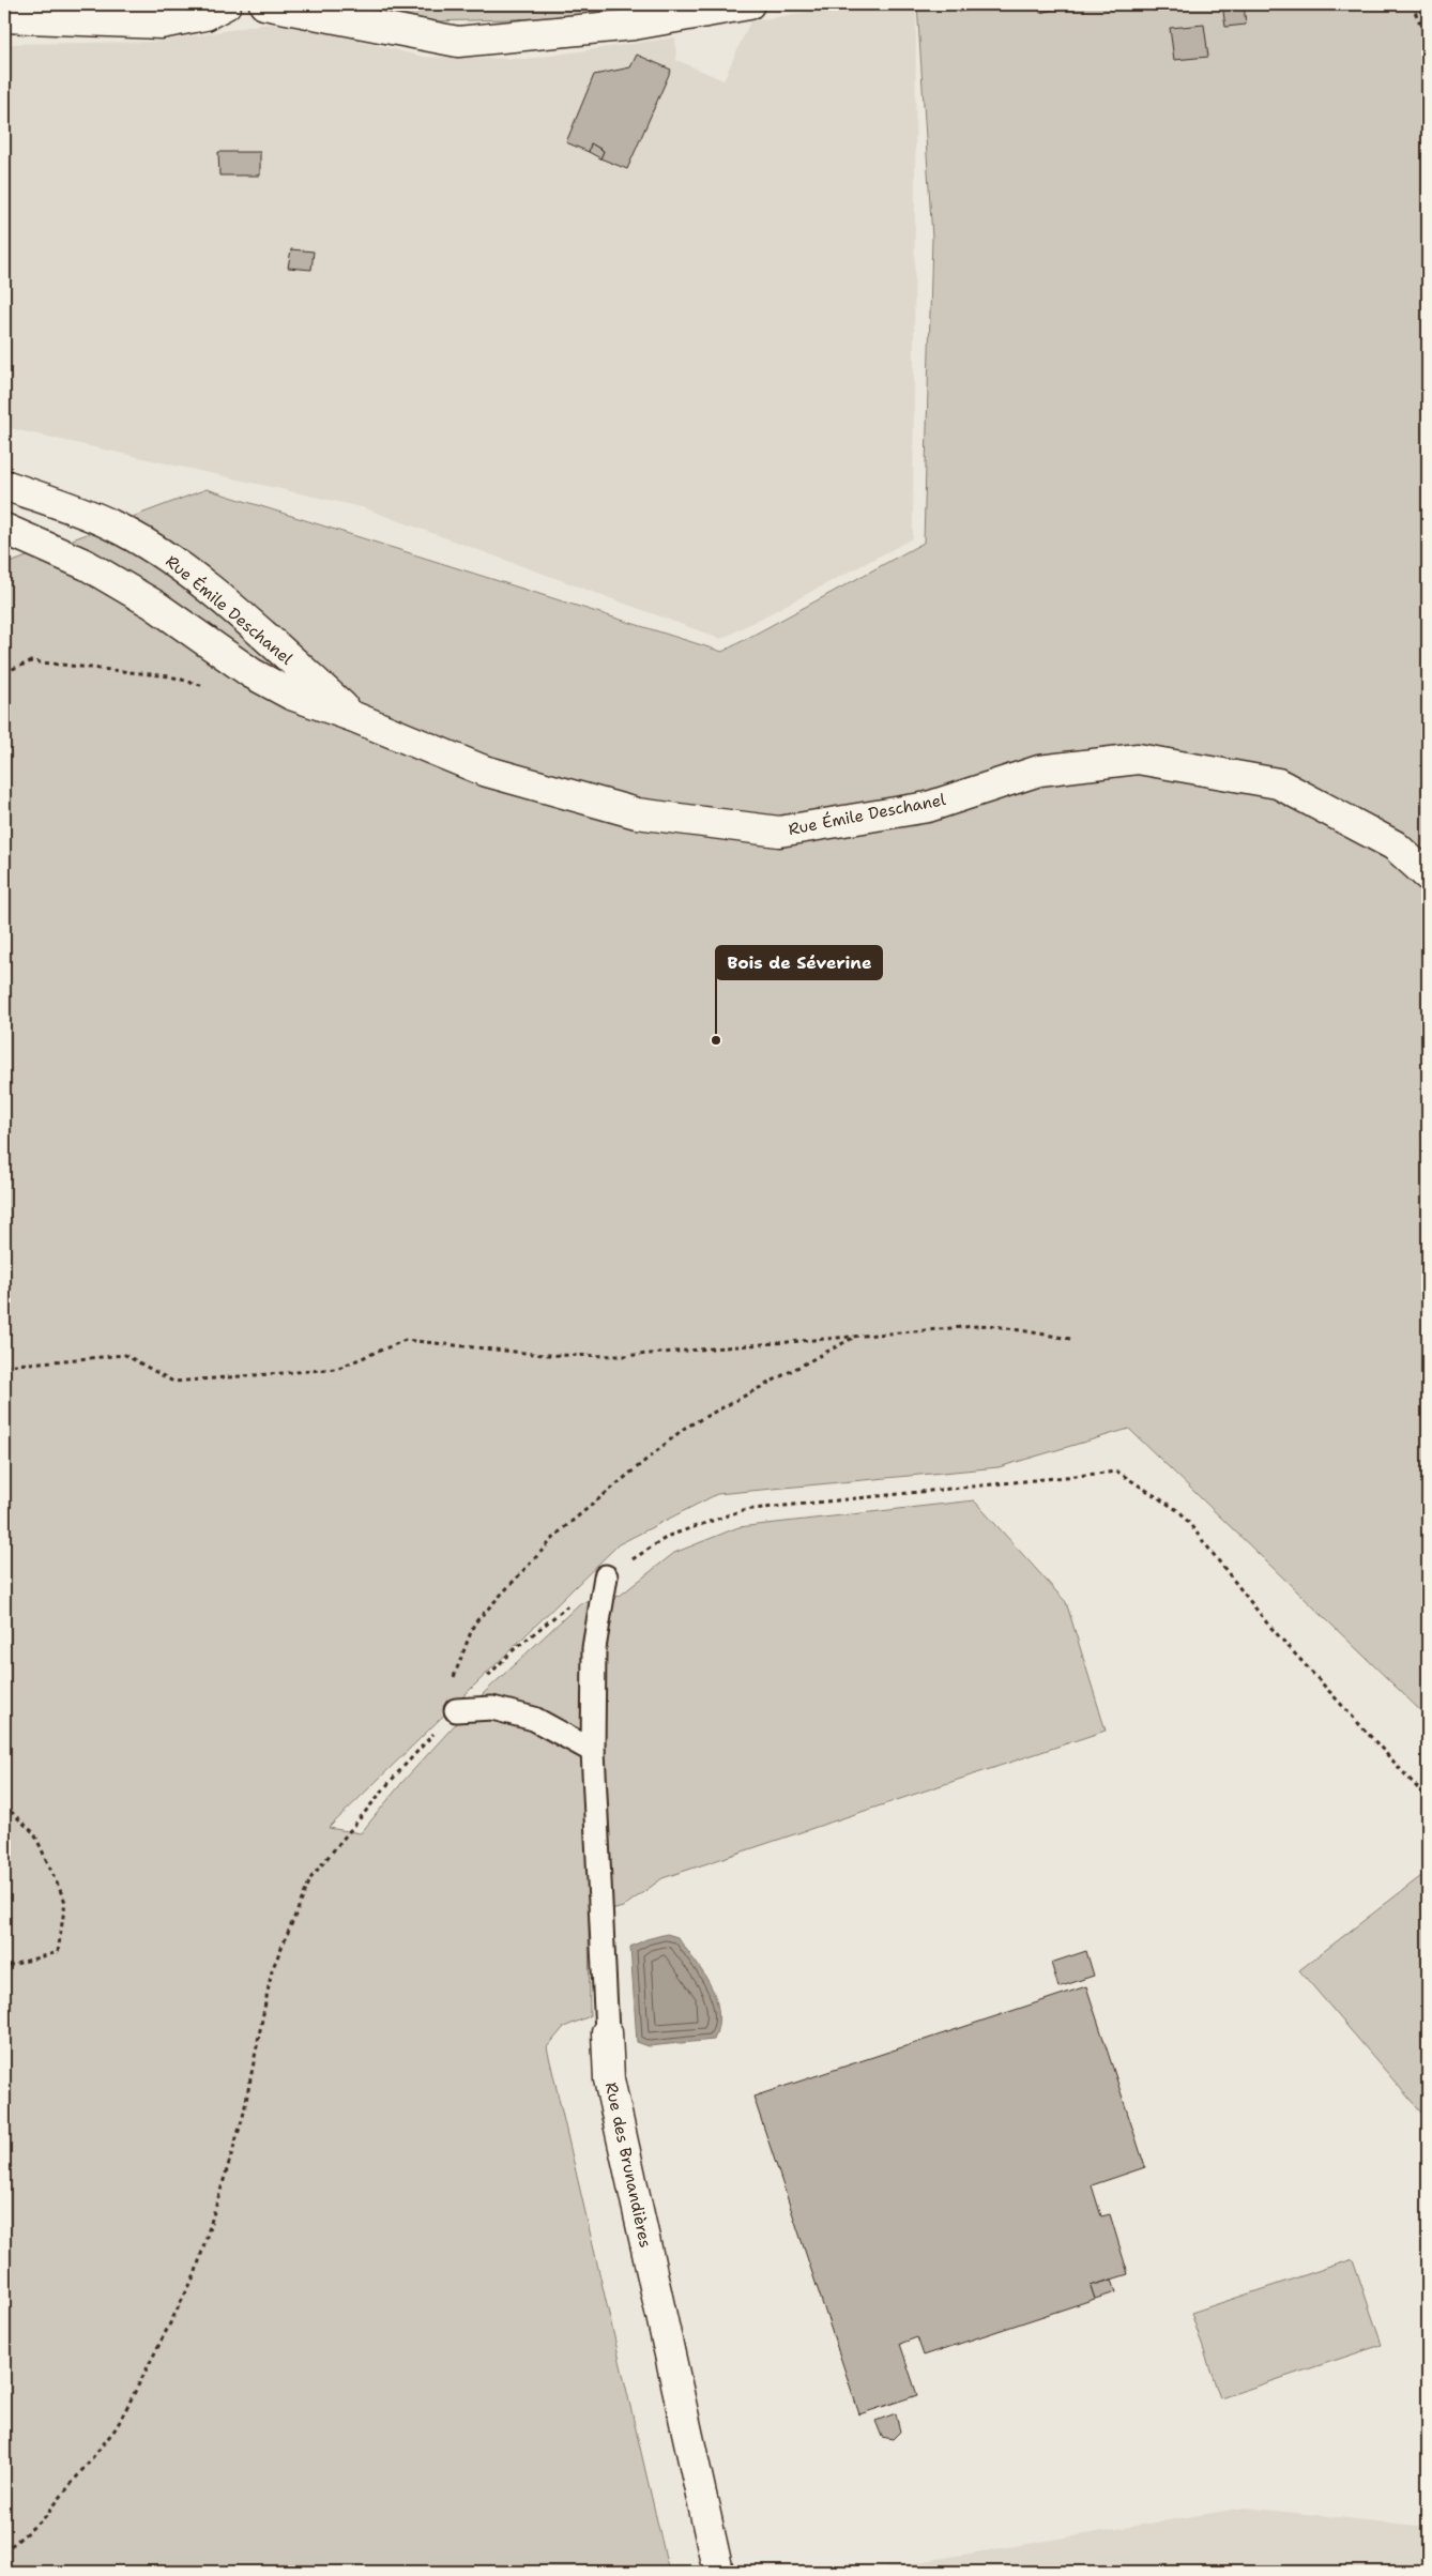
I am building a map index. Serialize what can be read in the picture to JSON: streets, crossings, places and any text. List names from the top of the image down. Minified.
{"streets":{"main road":["Rue Émile Deschanel","Rue des Brunandières"]},"places":["Bois de Séverine"]}
